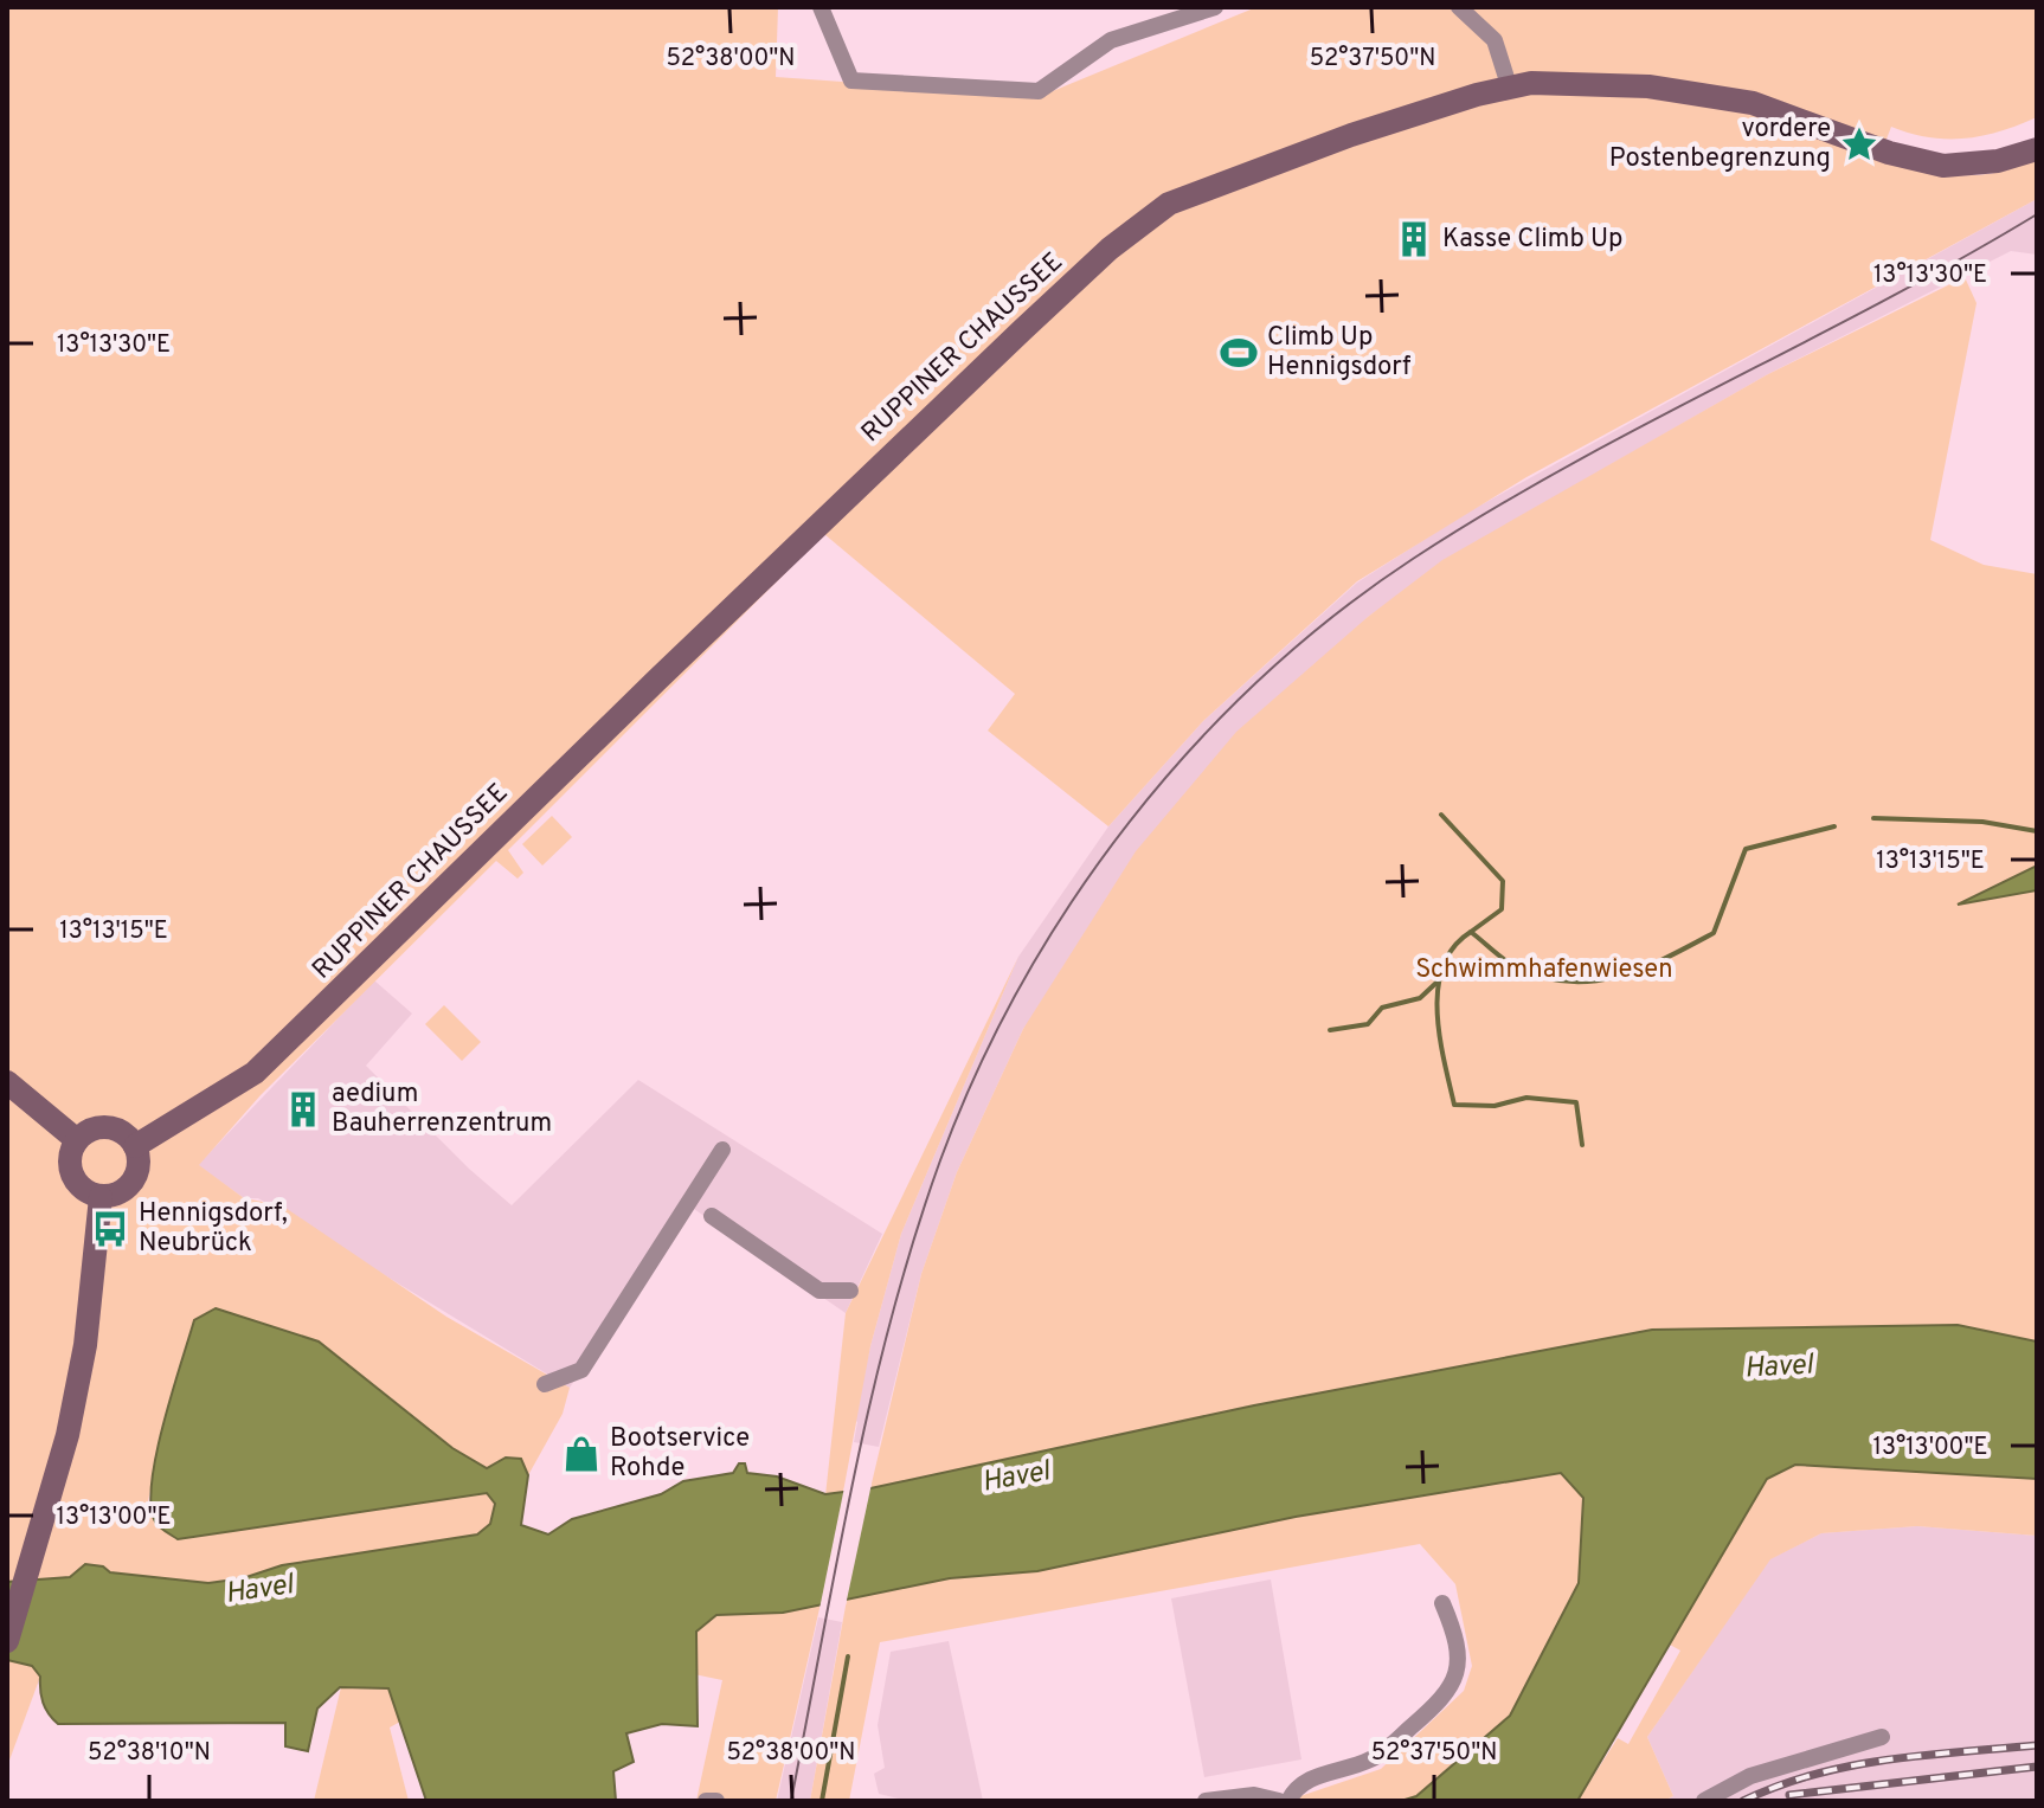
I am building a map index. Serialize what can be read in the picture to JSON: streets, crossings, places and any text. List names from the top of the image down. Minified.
{"streets":{"main road":["RUPPINER CHAUSSEE"]},"water":["Havel"],"parks":["Schwimmhafenwiesen"],"places":{"place":["vordere Postenbegrenzung"],"building":["Kasse Climb Up","aedium Bauherrenzentrum"],"sports":["Climb Up Hennigsdorf"],"bus stop":["Hennigsdorf, Neubrück"],"shop":["Bootservice Rohde"]},"coordinates":["52°38'00\"N","52°37'50\"N","13°13'30\"E","13°13'15\"E","13°13'00\"E","52°38'10\"N"]}
